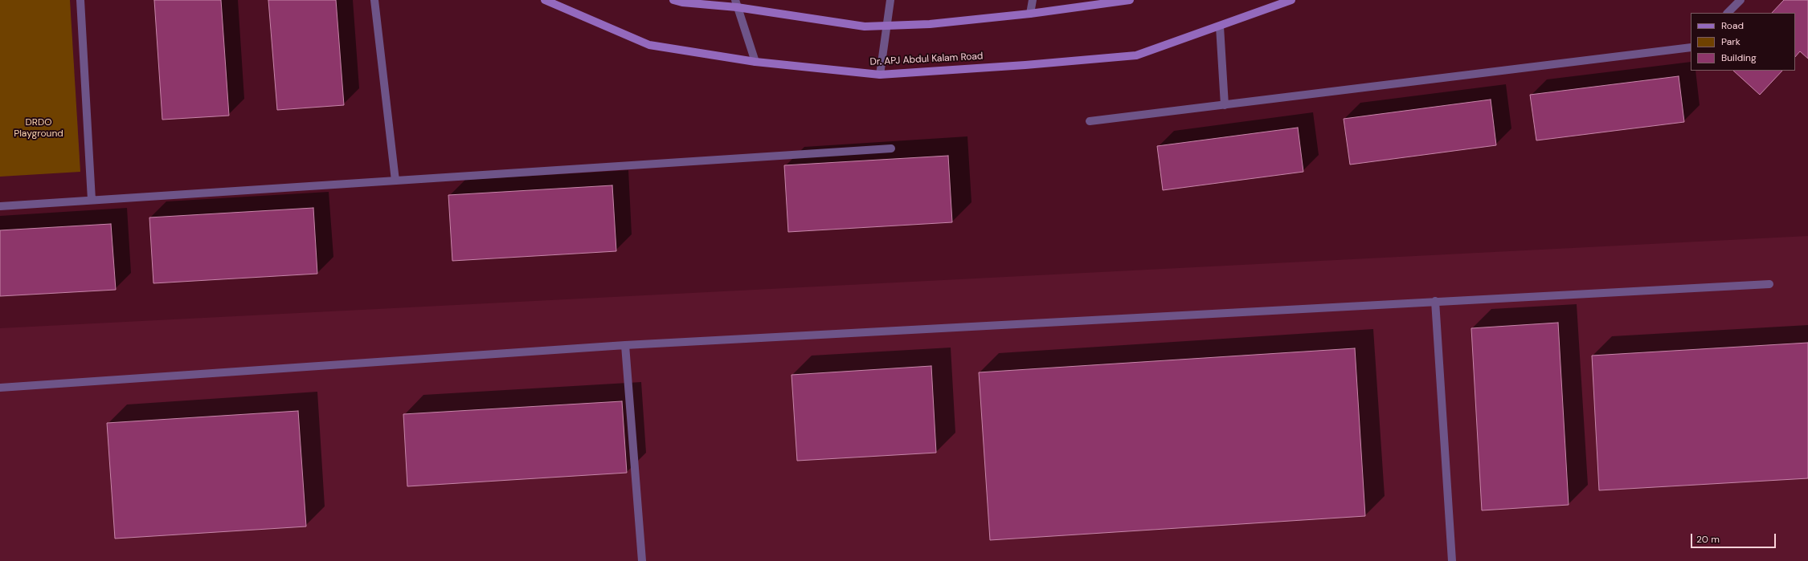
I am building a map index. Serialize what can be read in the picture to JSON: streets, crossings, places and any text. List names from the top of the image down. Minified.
{"streets":{"street":["Dr. APJ Abdul Kalam Road"]},"parks":["DRDO Playground"],"legend":["Road","Park","Building"],"scale_bar":"20 m"}
